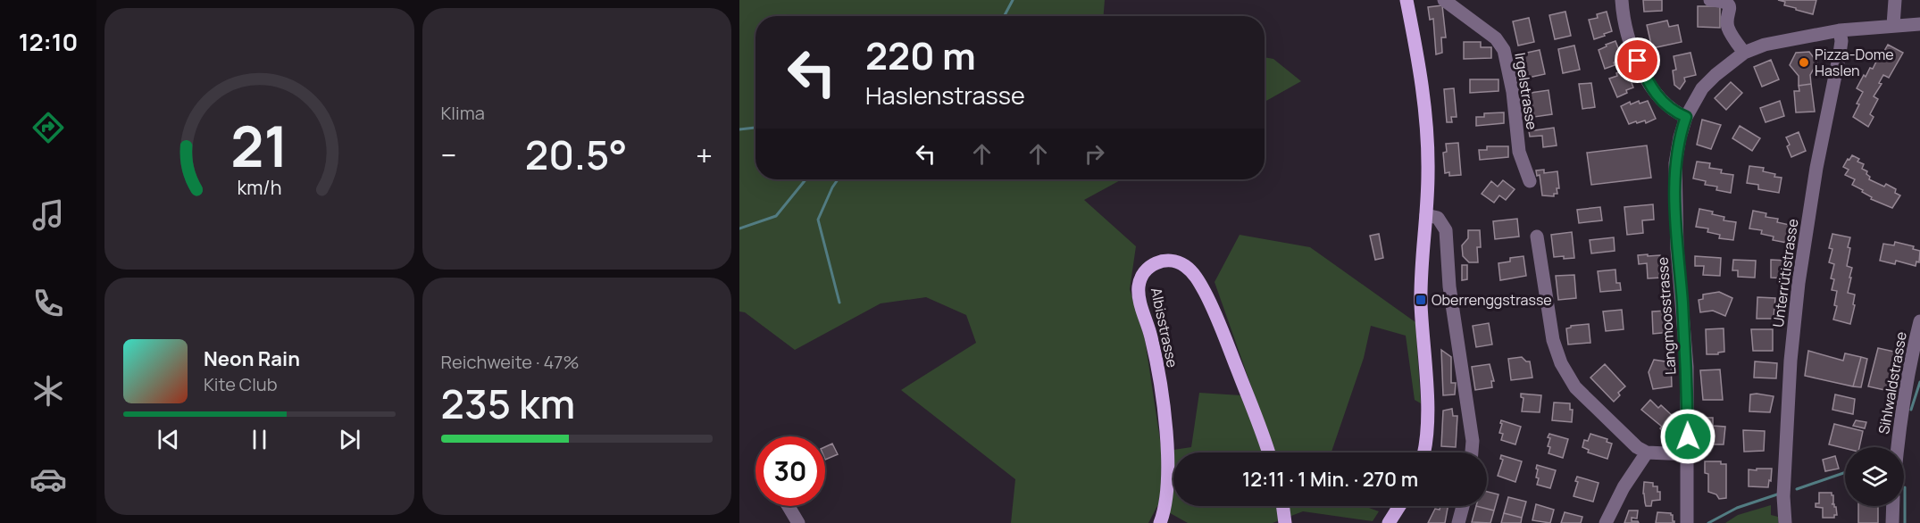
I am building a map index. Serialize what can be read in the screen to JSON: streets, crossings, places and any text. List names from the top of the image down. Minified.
{"streets":{"main road":["Albisstrasse"],"street":["Irgelstrasse","Unterrütistrasse","Langmoosstrasse","Sihlwaldstrasse"]},"crossings":[["Unterrütistrasse","Langmoosstrasse"]],"places":{"other":["Pizza-Dome Haslen"],"transit":["Oberrenggstrasse"]},"page":{"tabs":"12:10","tile":["Klima",["Reichweite · 47%","235 km"]],"turn":["220 m","Haslenstrasse"],"heat":["−","20.5°","+"],"song":["Neon Rain","Kite Club"],"limit":"30","trip":"12:11 · 1 Min. · 270 m","gauge":["21","km/h"]}}
